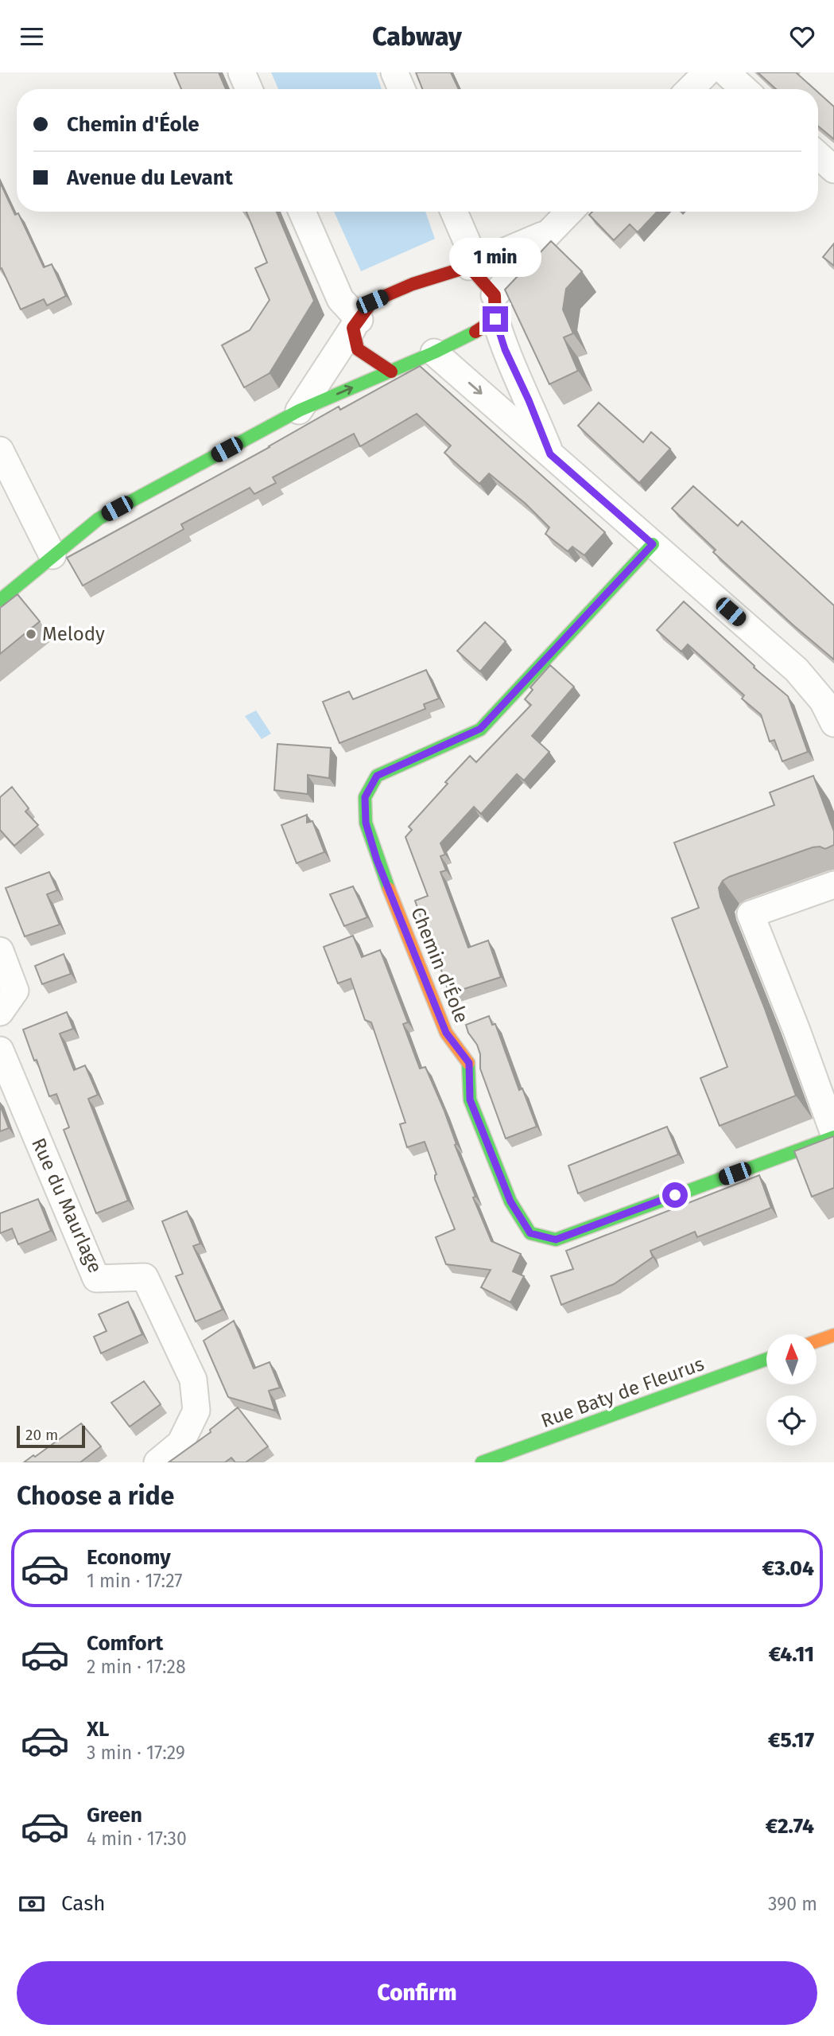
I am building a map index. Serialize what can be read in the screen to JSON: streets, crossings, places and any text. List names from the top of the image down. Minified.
{"streets":{"street":["Chemin d'Éole","Rue du Maurlage","Rue Baty de Fleurus"]},"places":["Melody"],"scale_bar":"20 m","north":"top","page":{"header":"Cabway","banner":["Chemin d'Éole","Avenue du Levant"],"bubble":"1 min","scale":"20 m","heading":"Choose a ride","list":[{"name":"Economy","note":"1 min · 17:27","value":"€3.04"},{"name":"Comfort","note":"2 min · 17:28","value":"€4.11"},{"name":"XL","note":"3 min · 17:29","value":"€5.17"},{"name":"Green","note":"4 min · 17:30","value":"€2.74"}],"pay":["Cash","390 m"],"buttons":"Confirm"}}
